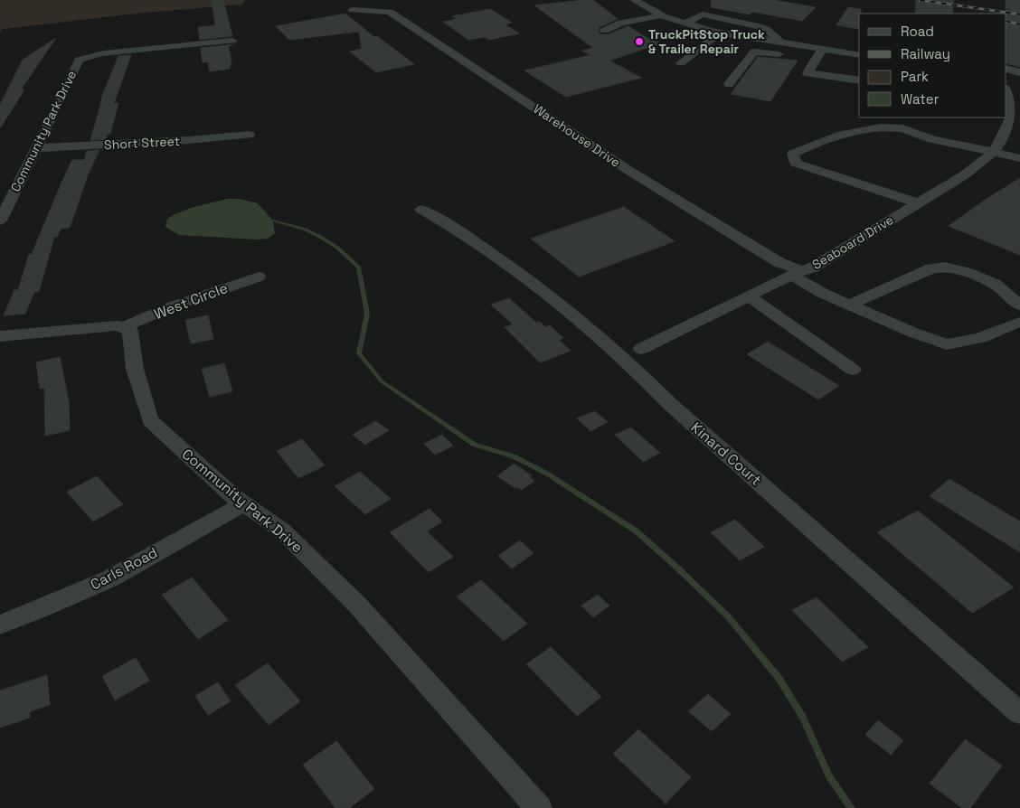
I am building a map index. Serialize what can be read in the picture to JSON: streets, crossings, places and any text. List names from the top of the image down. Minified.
{"streets":{"street":["Community Park Drive","Warehouse Drive","Short Street","Seaboard Drive","West Circle","Kinard Court","Carls Road"]},"crossings":[["Community Park Drive","Short Street"],["Community Park Drive","West Circle"],["Community Park Drive","Carls Road"],["Warehouse Drive","Seaboard Drive"]],"places":["TruckPitStop Truck & Trailer Repair"],"legend":["Road","Railway","Park","Water"]}
